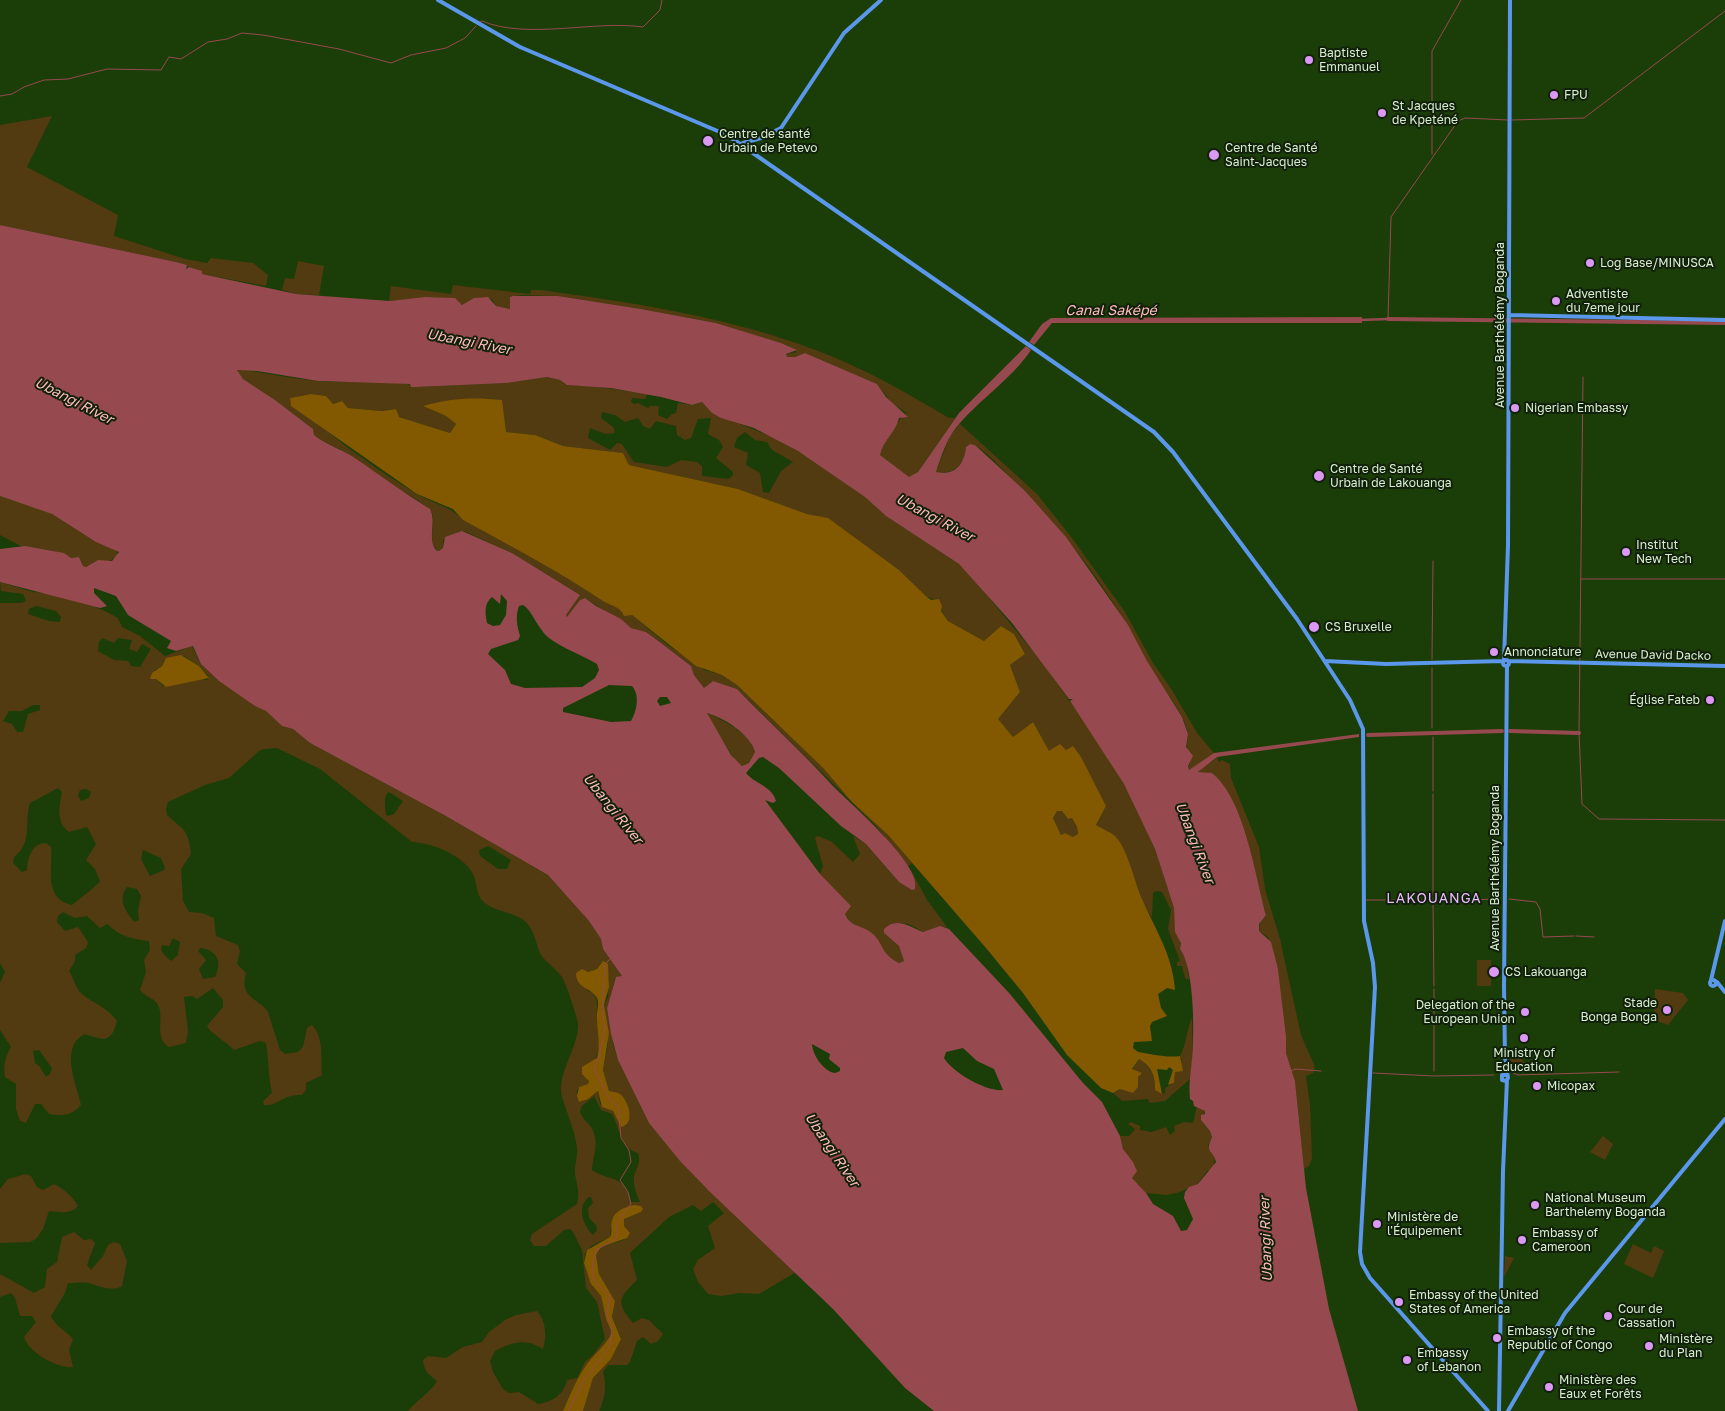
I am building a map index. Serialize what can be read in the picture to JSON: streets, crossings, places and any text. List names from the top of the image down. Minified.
{"streets":{"main road":["Avenue Barthélémy Boganda","Avenue David Dacko"]},"crossings":[["Avenue Barthélémy Boganda","Avenue David Dacko"]],"districts":["LAKOUANGA"],"water":["Canal Saképé","Ubangi River"],"places":["Baptiste Emmanuel","FPU","St Jacques de Kpeténé","Centre de santé Urbain de Petevo","Centre de Santé Saint-Jacques","Log Base/MINUSCA","Adventiste du 7eme jour","Nigerian Embassy","Centre de Santé Urbain de Lakouanga","Institut New Tech","CS Bruxelle","Annonciature","Église Fateb","CS Lakouanga","Stade Bonga Bonga","Delegation of the European Union","Ministry of Education","Micopax","National Museum Barthelemy Boganda","Ministère de l'Équipement","Embassy of Cameroon","Embassy of the United States of America","Cour de Cassation","Embassy of the Republic of Congo","Ministère du Plan","Embassy of Lebanon","Ministère des Eaux et Forêts"]}
